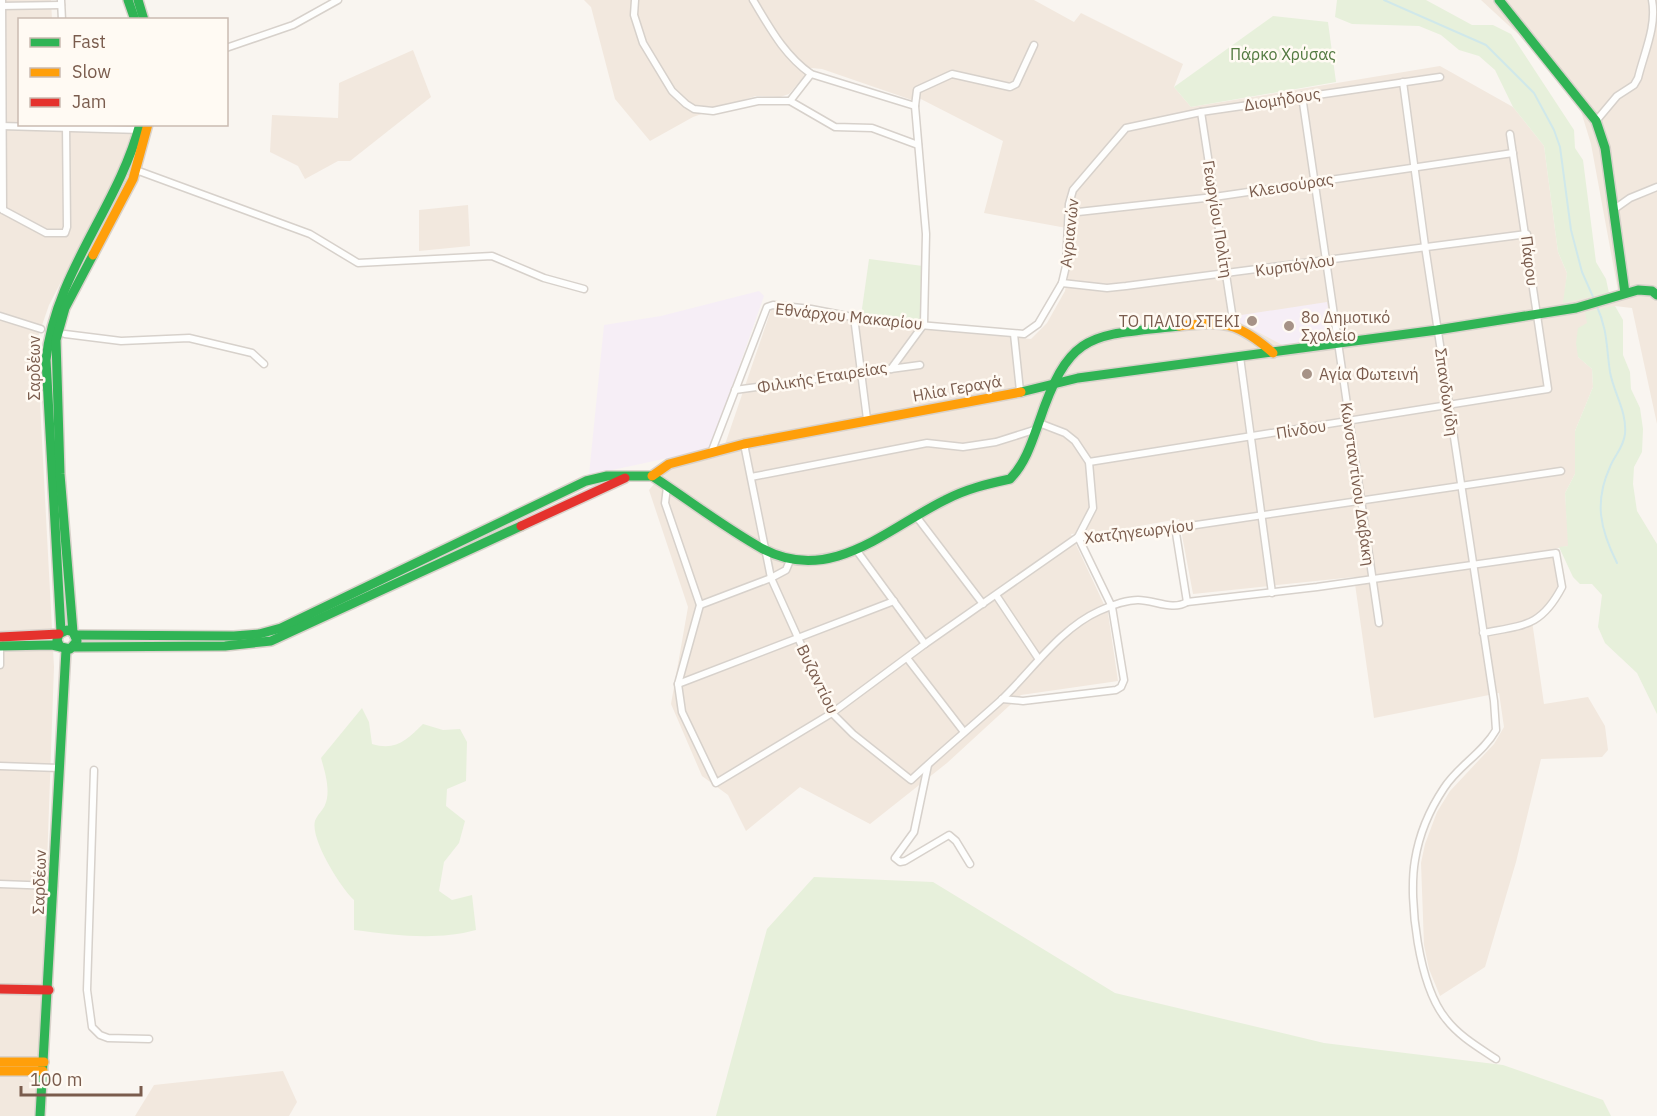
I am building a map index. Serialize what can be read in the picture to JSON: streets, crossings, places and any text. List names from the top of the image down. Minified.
{"streets":{"street":["Διομήδους","Κλεισούρας","Γεωργίου Πολίτη","Αγριανών","Πάφου","Κυρπόγλου","Εθνάρχου Μακαρίου","Σαρδέων","Φιλικής Εταιρείας","Ηλία Γεραγά","Σπανδωνίδη","Πίνδου","Κωνσταντίνου Δαβάκη","Χατζηγεωργίου","Βυζαντίου"]},"crossings":[["Διομήδους","Γεωργίου Πολίτη"],["Διομήδους","Αγριανών"],["Διομήδους","Σπανδωνίδη"],["Διομήδους","Κωνσταντίνου Δαβάκη"],["Κλεισούρας","Γεωργίου Πολίτη"],["Κλεισούρας","Αγριανών"],["Κλεισούρας","Πάφου"],["Κλεισούρας","Σπανδωνίδη"],["Κλεισούρας","Κωνσταντίνου Δαβάκη"],["Γεωργίου Πολίτη","Κυρπόγλου"],["Αγριανών","Κυρπόγλου"],["Αγριανών","Εθνάρχου Μακαρίου"],["Πάφου","Κυρπόγλου"],["Πάφου","Ηλία Γεραγά"],["Πάφου","Πίνδου"],["Κυρπόγλου","Σπανδωνίδη"],["Κυρπόγλου","Κωνσταντίνου Δαβάκη"],["Εθνάρχου Μακαρίου","Φιλικής Εταιρείας"],["Εθνάρχου Μακαρίου","Ηλία Γεραγά"],["Ηλία Γεραγά","Σπανδωνίδη"],["Ηλία Γεραγά","Κωνσταντίνου Δαβάκη"],["Ηλία Γεραγά","Βυζαντίου"],["Σπανδωνίδη","Πίνδου"],["Σπανδωνίδη","Χατζηγεωργίου"],["Πίνδου","Κωνσταντίνου Δαβάκη"],["Κωνσταντίνου Δαβάκη","Χατζηγεωργίου"],["Χατζηγεωργίου","Βυζαντίου"]],"parks":["Πάρκο Χρύσας"],"places":["ΤΟ ΠΑΛΙΟ ΣΤΕΚΙ","8ο Δημοτικό Σχολείο","Αγία Φωτεινή"],"legend":["Fast","Slow","Jam"],"scale_bar":"100 m"}
